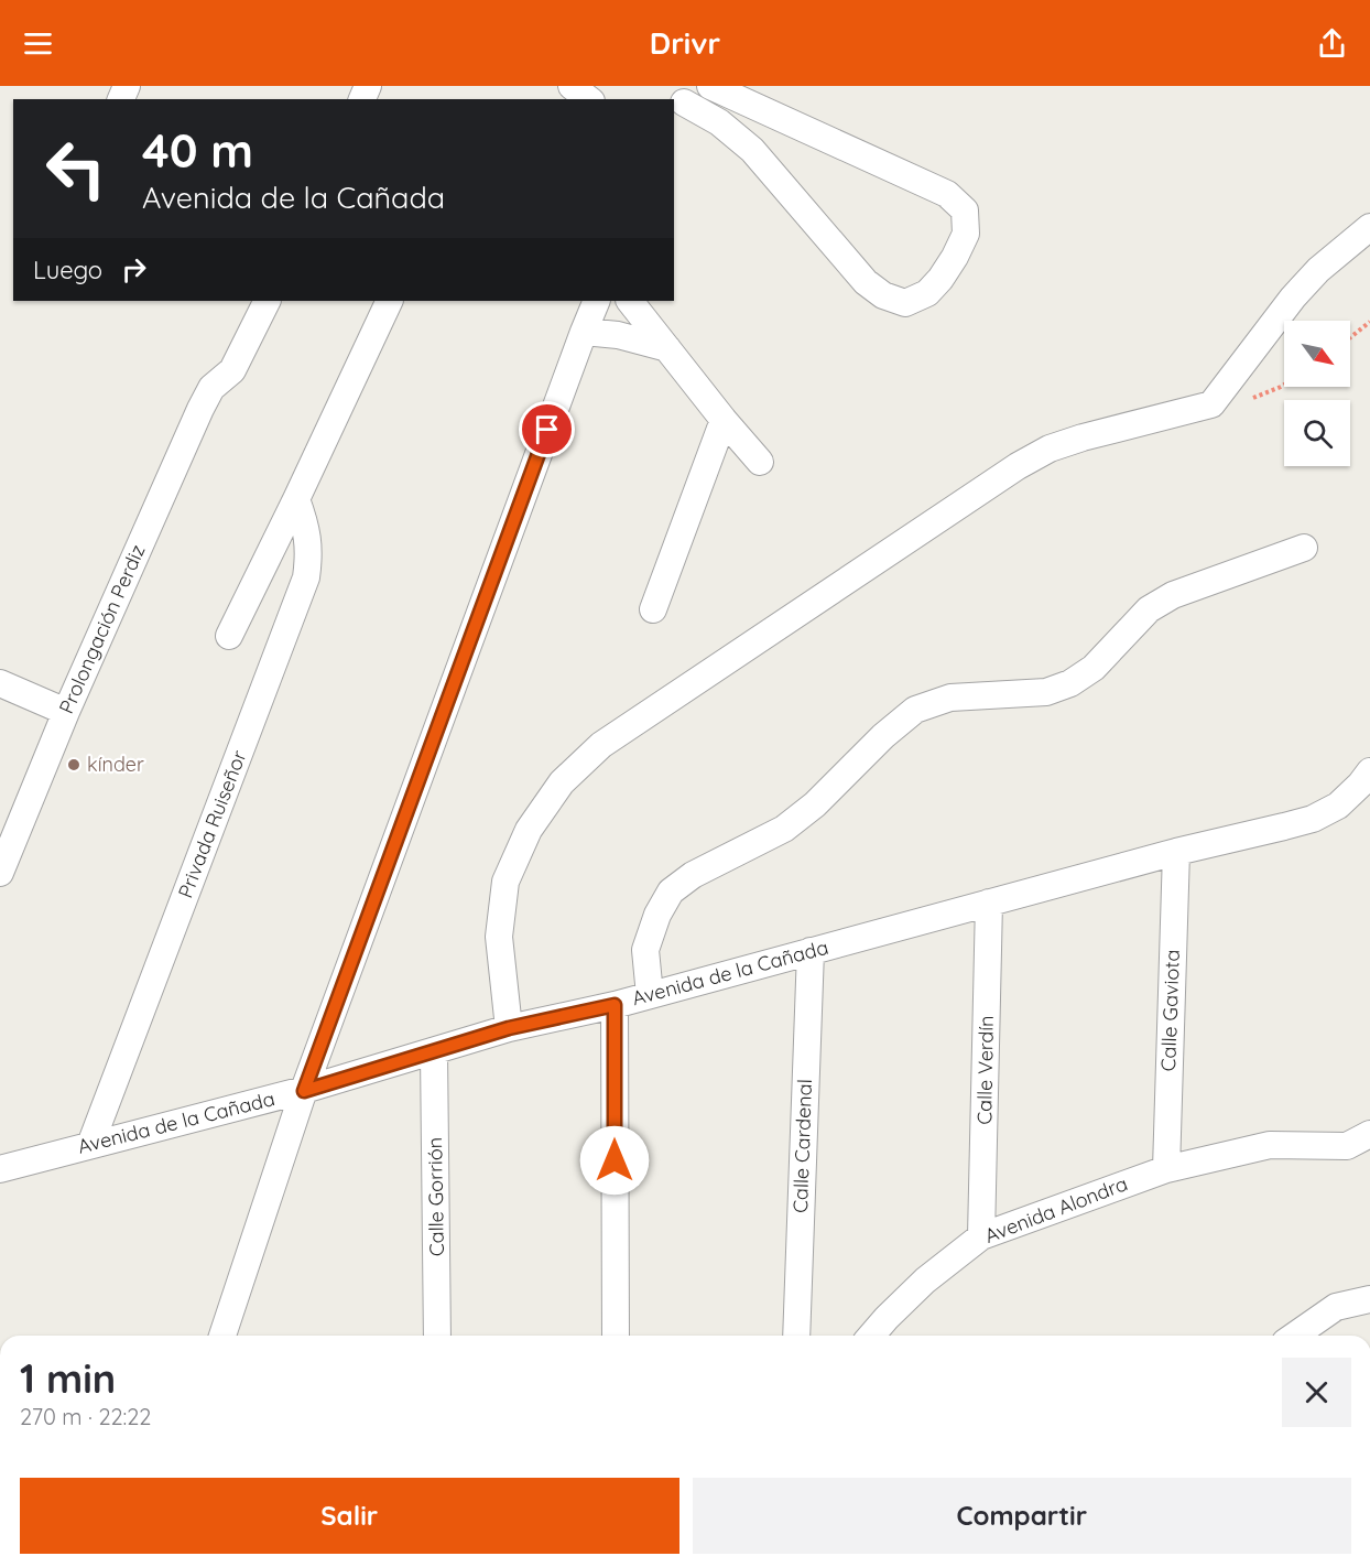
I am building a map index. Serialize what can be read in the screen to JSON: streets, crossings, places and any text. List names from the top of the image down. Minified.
{"streets":{"street":["Prolongación Perdiz","Privada Ruiseñor","Avenida de la Cañada","Calle Gaviota","Calle Verdín","Calle Cardenal","Calle Gorrión","Avenida Alondra"]},"crossings":[["Privada Ruiseñor","Avenida de la Cañada"],["Avenida de la Cañada","Calle Gaviota"],["Avenida de la Cañada","Calle Verdín"],["Avenida de la Cañada","Calle Cardenal"],["Avenida de la Cañada","Calle Gorrión"],["Calle Gaviota","Avenida Alondra"],["Calle Verdín","Avenida Alondra"]],"places":["kínder"],"north":"bottom right","page":{"header":"Drivr","turn":["40 m","Avenida de la Cañada"],"then":"Luego","heading":["1 min","270 m · 22:22"],"buttons":["Salir","Compartir"]}}
